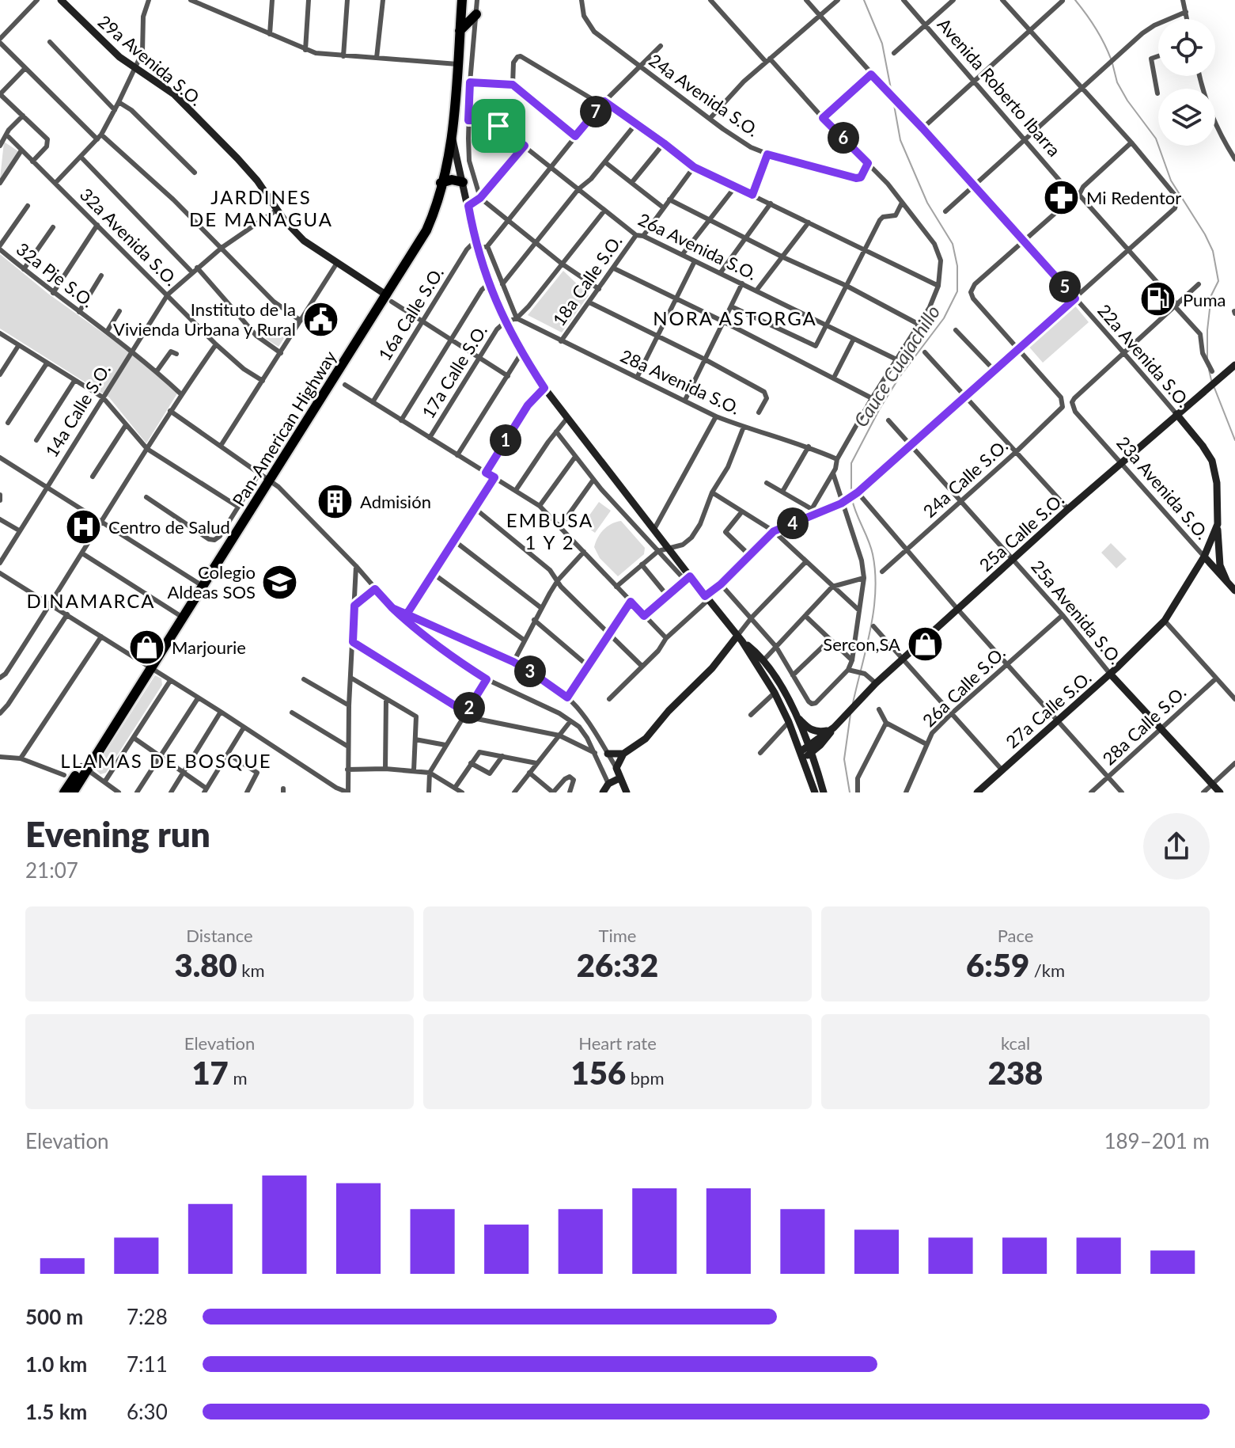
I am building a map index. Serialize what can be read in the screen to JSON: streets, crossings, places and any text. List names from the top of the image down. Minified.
{"streets":{"highway":["Pan-American Highway"],"street":["29a Avenida S.O.","Avenida Roberto Ibarra","24a Avenida S.O.","32a Avenida S.O.","26a Avenida S.O.","32a Pje S.O.","18a Calle S.O.","16a Calle S.O.","22a Avenida S.O.","17a Calle S.O.","28a Avenida S.O.","14a Calle S.O.","24a Calle S.O.","23a Avenida S.O.","25a Calle S.O.","25a Avenida S.O.","26a Calle S.O.","27a Calle S.O.","28a Calle S.O."]},"crossings":[["29a Avenida S.O.","14a Calle S.O."],["29a Avenida S.O.","Pan-American Highway"],["Avenida Roberto Ibarra","22a Avenida S.O."],["32a Avenida S.O.","14a Calle S.O."],["26a Avenida S.O.","18a Calle S.O."],["32a Pje S.O.","14a Calle S.O."],["18a Calle S.O.","28a Avenida S.O."],["22a Avenida S.O.","23a Avenida S.O."],["22a Avenida S.O.","25a Calle S.O."],["22a Avenida S.O.","27a Calle S.O."],["24a Calle S.O.","25a Avenida S.O."],["23a Avenida S.O.","25a Calle S.O."],["23a Avenida S.O.","27a Calle S.O."],["25a Calle S.O.","25a Avenida S.O."],["25a Avenida S.O.","26a Calle S.O."],["25a Avenida S.O.","27a Calle S.O."],["25a Avenida S.O.","28a Calle S.O."]],"districts":["JARDINES DE MANAGUA","NORA ASTORGA","EMBUSA 1 Y 2","DINAMARCA","LLAMAS DE BOSQUE"],"water":["Cauce Cuajachillo"],"places":{"pharmacy":["Mi Redentor"],"fuel station":["Puma"],"public building":["Instituto de la Vivienda Urbana y Rural"],"building":["Admisión"],"hospital":["Centro de Salud"],"school or university":["Colegio Aldeas SOS"],"shop":["Sercon,SA","Marjourie"]},"page":{"pins":["7","6","5","1","4","3","2"],"heading":["Evening run","21:07"],"stats":[["Distance","3.80 km"],["Time","26:32"],["Pace","6:59 /km"],["Elevation","17 m"],["Heart rate","156 bpm"],["kcal","238"]],"chart":["Elevation","189–201 m"],"list":[{"name":"500 m","note":"7:28"},{"name":"1.0 km","note":"7:11"},{"name":"1.5 km","note":"6:30"}]}}
